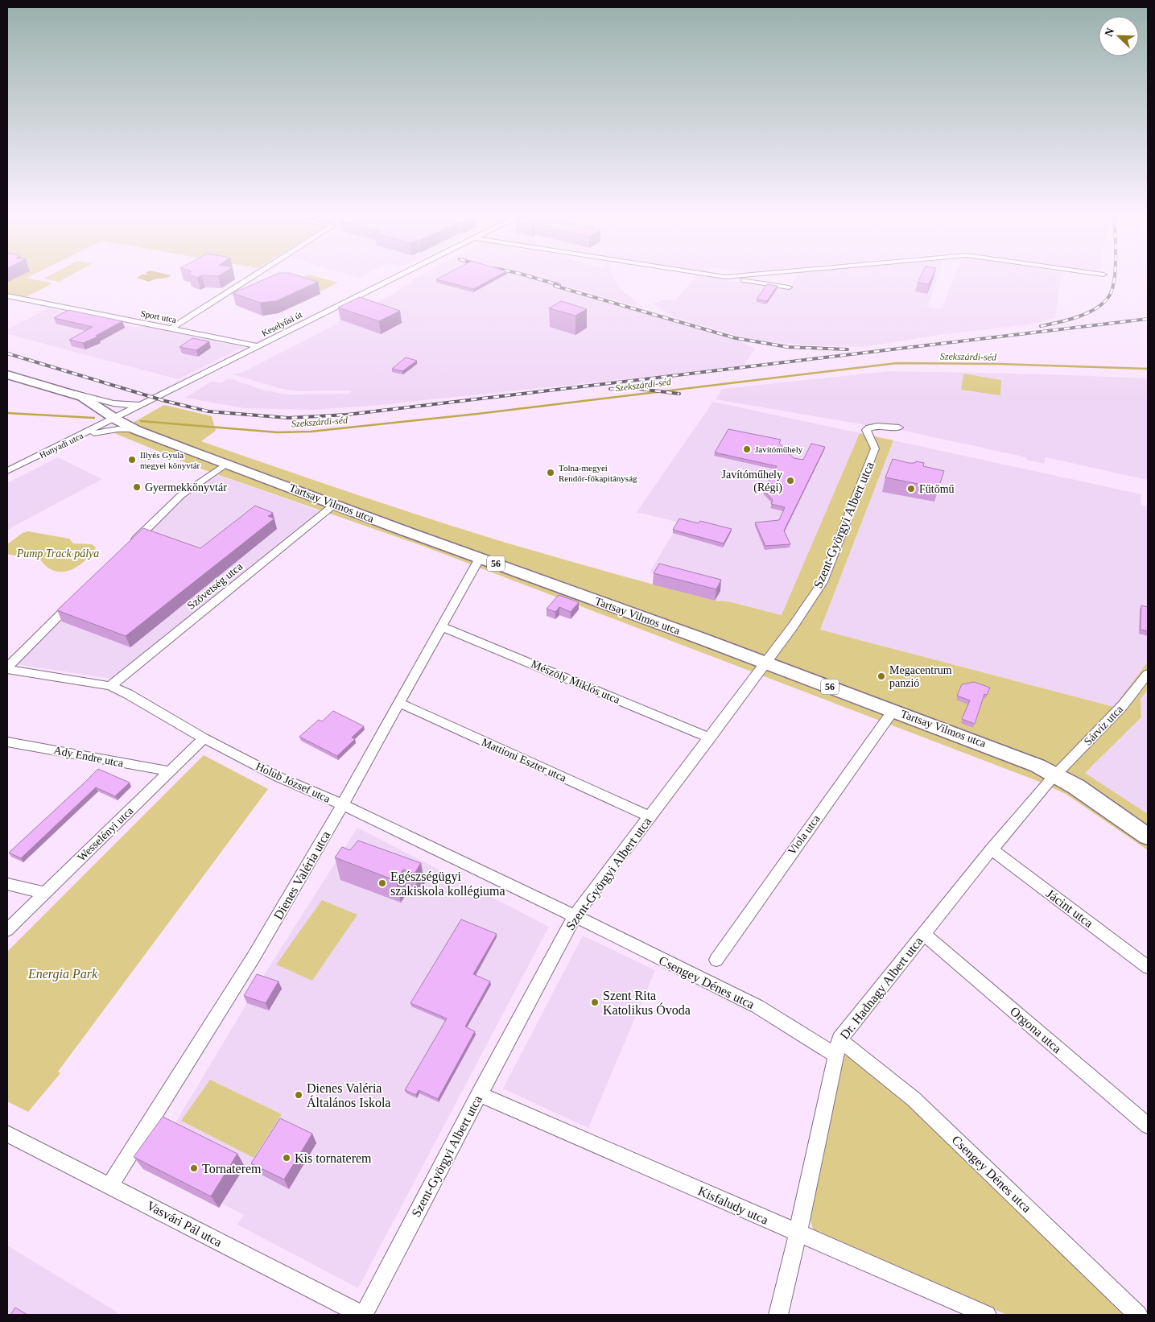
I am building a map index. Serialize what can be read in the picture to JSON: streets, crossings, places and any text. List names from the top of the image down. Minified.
{"streets":{"main road":["Tartsay Vilmos utca","56"],"street":["Sport utca","Keselyűsi út","Hunyadi utca","Szent-Györgyi Albert utca","Szövetség utca","Mészöly Miklós utca","Sárvíz utca","Ady Endre utca","Mattioni Eszter utca","Holub József utca","Wesselényi utca","Viola utca","Dienes Valéria utca","Jácint utca","Csengey Dénes utca","Dr. Hadnagy Albert utca","Orgona utca","Kisfaludy utca","Vasvári Pál utca"]},"crossings":[["Sport utca","Keselyűsi út"],["Keselyűsi út","Hunyadi utca"],["Keselyűsi út","Tartsay Vilmos utca"],["Keselyűsi út","56"],["Hunyadi utca","Tartsay Vilmos utca"],["Hunyadi utca","56"],["Tartsay Vilmos utca","Szent-Györgyi Albert utca"],["Tartsay Vilmos utca","56"],["Tartsay Vilmos utca","Szövetség utca"],["Tartsay Vilmos utca","Sárvíz utca"],["Tartsay Vilmos utca","Viola utca"],["Tartsay Vilmos utca","Dienes Valéria utca"],["Tartsay Vilmos utca","Dr. Hadnagy Albert utca"],["Szent-Györgyi Albert utca","Mészöly Miklós utca"],["Szent-Györgyi Albert utca","Mattioni Eszter utca"],["Szent-Györgyi Albert utca","Holub József utca"],["Szent-Györgyi Albert utca","Csengey Dénes utca"],["Szent-Györgyi Albert utca","Kisfaludy utca"],["Szent-Györgyi Albert utca","Vasvári Pál utca"],["Szövetség utca","Holub József utca"],["Mészöly Miklós utca","Dienes Valéria utca"],["Sárvíz utca","Dr. Hadnagy Albert utca"],["Ady Endre utca","Wesselényi utca"],["Mattioni Eszter utca","Dienes Valéria utca"],["Holub József utca","Wesselényi utca"],["Holub József utca","Dienes Valéria utca"],["Holub József utca","Csengey Dénes utca"],["Dienes Valéria utca","Vasvári Pál utca"],["Jácint utca","Dr. Hadnagy Albert utca"],["Csengey Dénes utca","Dr. Hadnagy Albert utca"],["Dr. Hadnagy Albert utca","Orgona utca"],["Dr. Hadnagy Albert utca","Kisfaludy utca"]],"water":["Szekszárdi-séd"],"parks":["Pump Track pálya","Energia Park"],"places":["Javítóműhely","Illyés Gyula megyei könyvtár","Tolna-megyei Rendőr-főkapitányság","Javítóműhely (Régi)","Gyermekkönyvtár","Fűtőmű","Megacentrum panzió","Egészségügyi szakiskola kollégiuma","Szent Rita Katolikus Óvoda","Dienes Valéria Általános Iskola","Kis tornaterem","Tornaterem"],"north":"top left"}
